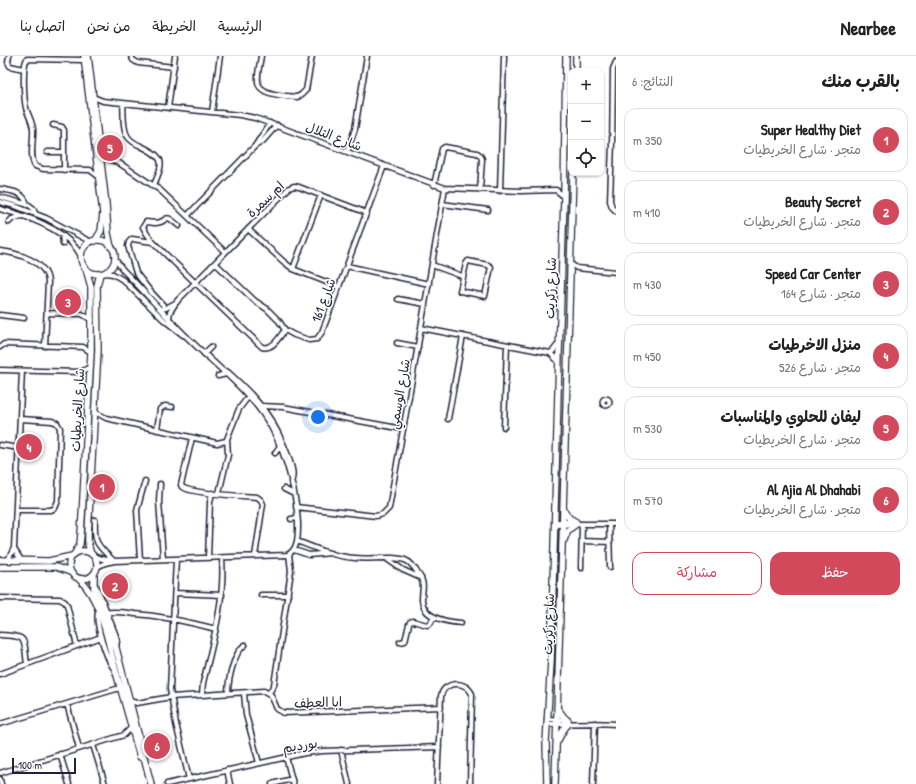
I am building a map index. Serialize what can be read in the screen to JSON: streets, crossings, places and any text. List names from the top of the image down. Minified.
{"streets":{"street":["شارع التلال","ام سمرة","شارع زكريت","شارع 161","شارع الوسمي","شارع الخريطيات","ابا العطف","بورديم"]},"crossings":[["شارع التلال","شارع الوسمي"],["ام سمرة","شارع 161"]],"scale_bar":"100 m","page":{"header":"Nearbee","nav":["الرئيسية","الخريطة","من نحن","اتصل بنا"],"heading":["بالقرب منك","النتائج: 6"],"map_buttons":["+","−"],"list":[{"mark":"1","name":"Super Healthy Diet","note":"متجر · شارع الخريطيات","value":"350 m"},{"mark":"2","name":"Beauty Secret","note":"متجر · شارع الخريطيات","value":"410 m"},{"mark":"3","name":"Speed Car Center","note":"متجر · شارع 164","value":"430 m"},{"mark":"4","name":"منزل الاخرطيات","note":"متجر · شارع 526","value":"450 m"},{"mark":"5","name":"ليفان للحلوي والمناسبات","note":"متجر · شارع الخريطيات","value":"530 m"},{"mark":"6","name":"Al Ajia Al Dhahabi","note":"متجر · شارع الخريطيات","value":"570 m"}],"pins":["5","3","4","1","2","6"],"buttons":["حفظ","مشاركة"],"scale":"100 m"}}
